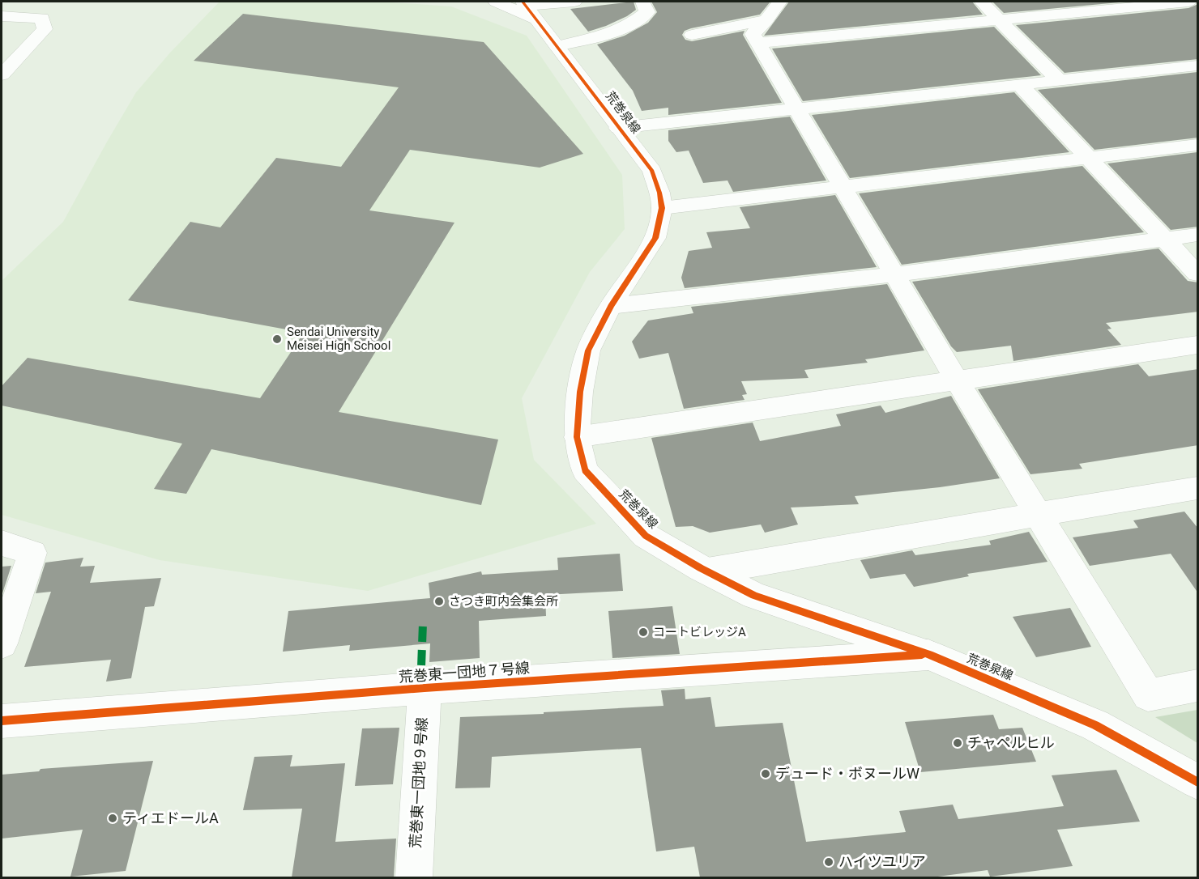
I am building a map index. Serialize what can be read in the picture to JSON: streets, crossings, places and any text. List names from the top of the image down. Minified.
{"streets":{"street":["荒巻泉線","荒巻東一団地７号線","荒巻東一団地９号線"]},"crossings":[["荒巻泉線","荒巻東一団地７号線"],["荒巻東一団地７号線","荒巻東一団地９号線"]],"places":["Sendai University Meisei High School","さつき町内会集会所","コートビレッジA","チャペルヒル","デュード・ボヌールW","ティエドールA","ハイツユリア"]}
